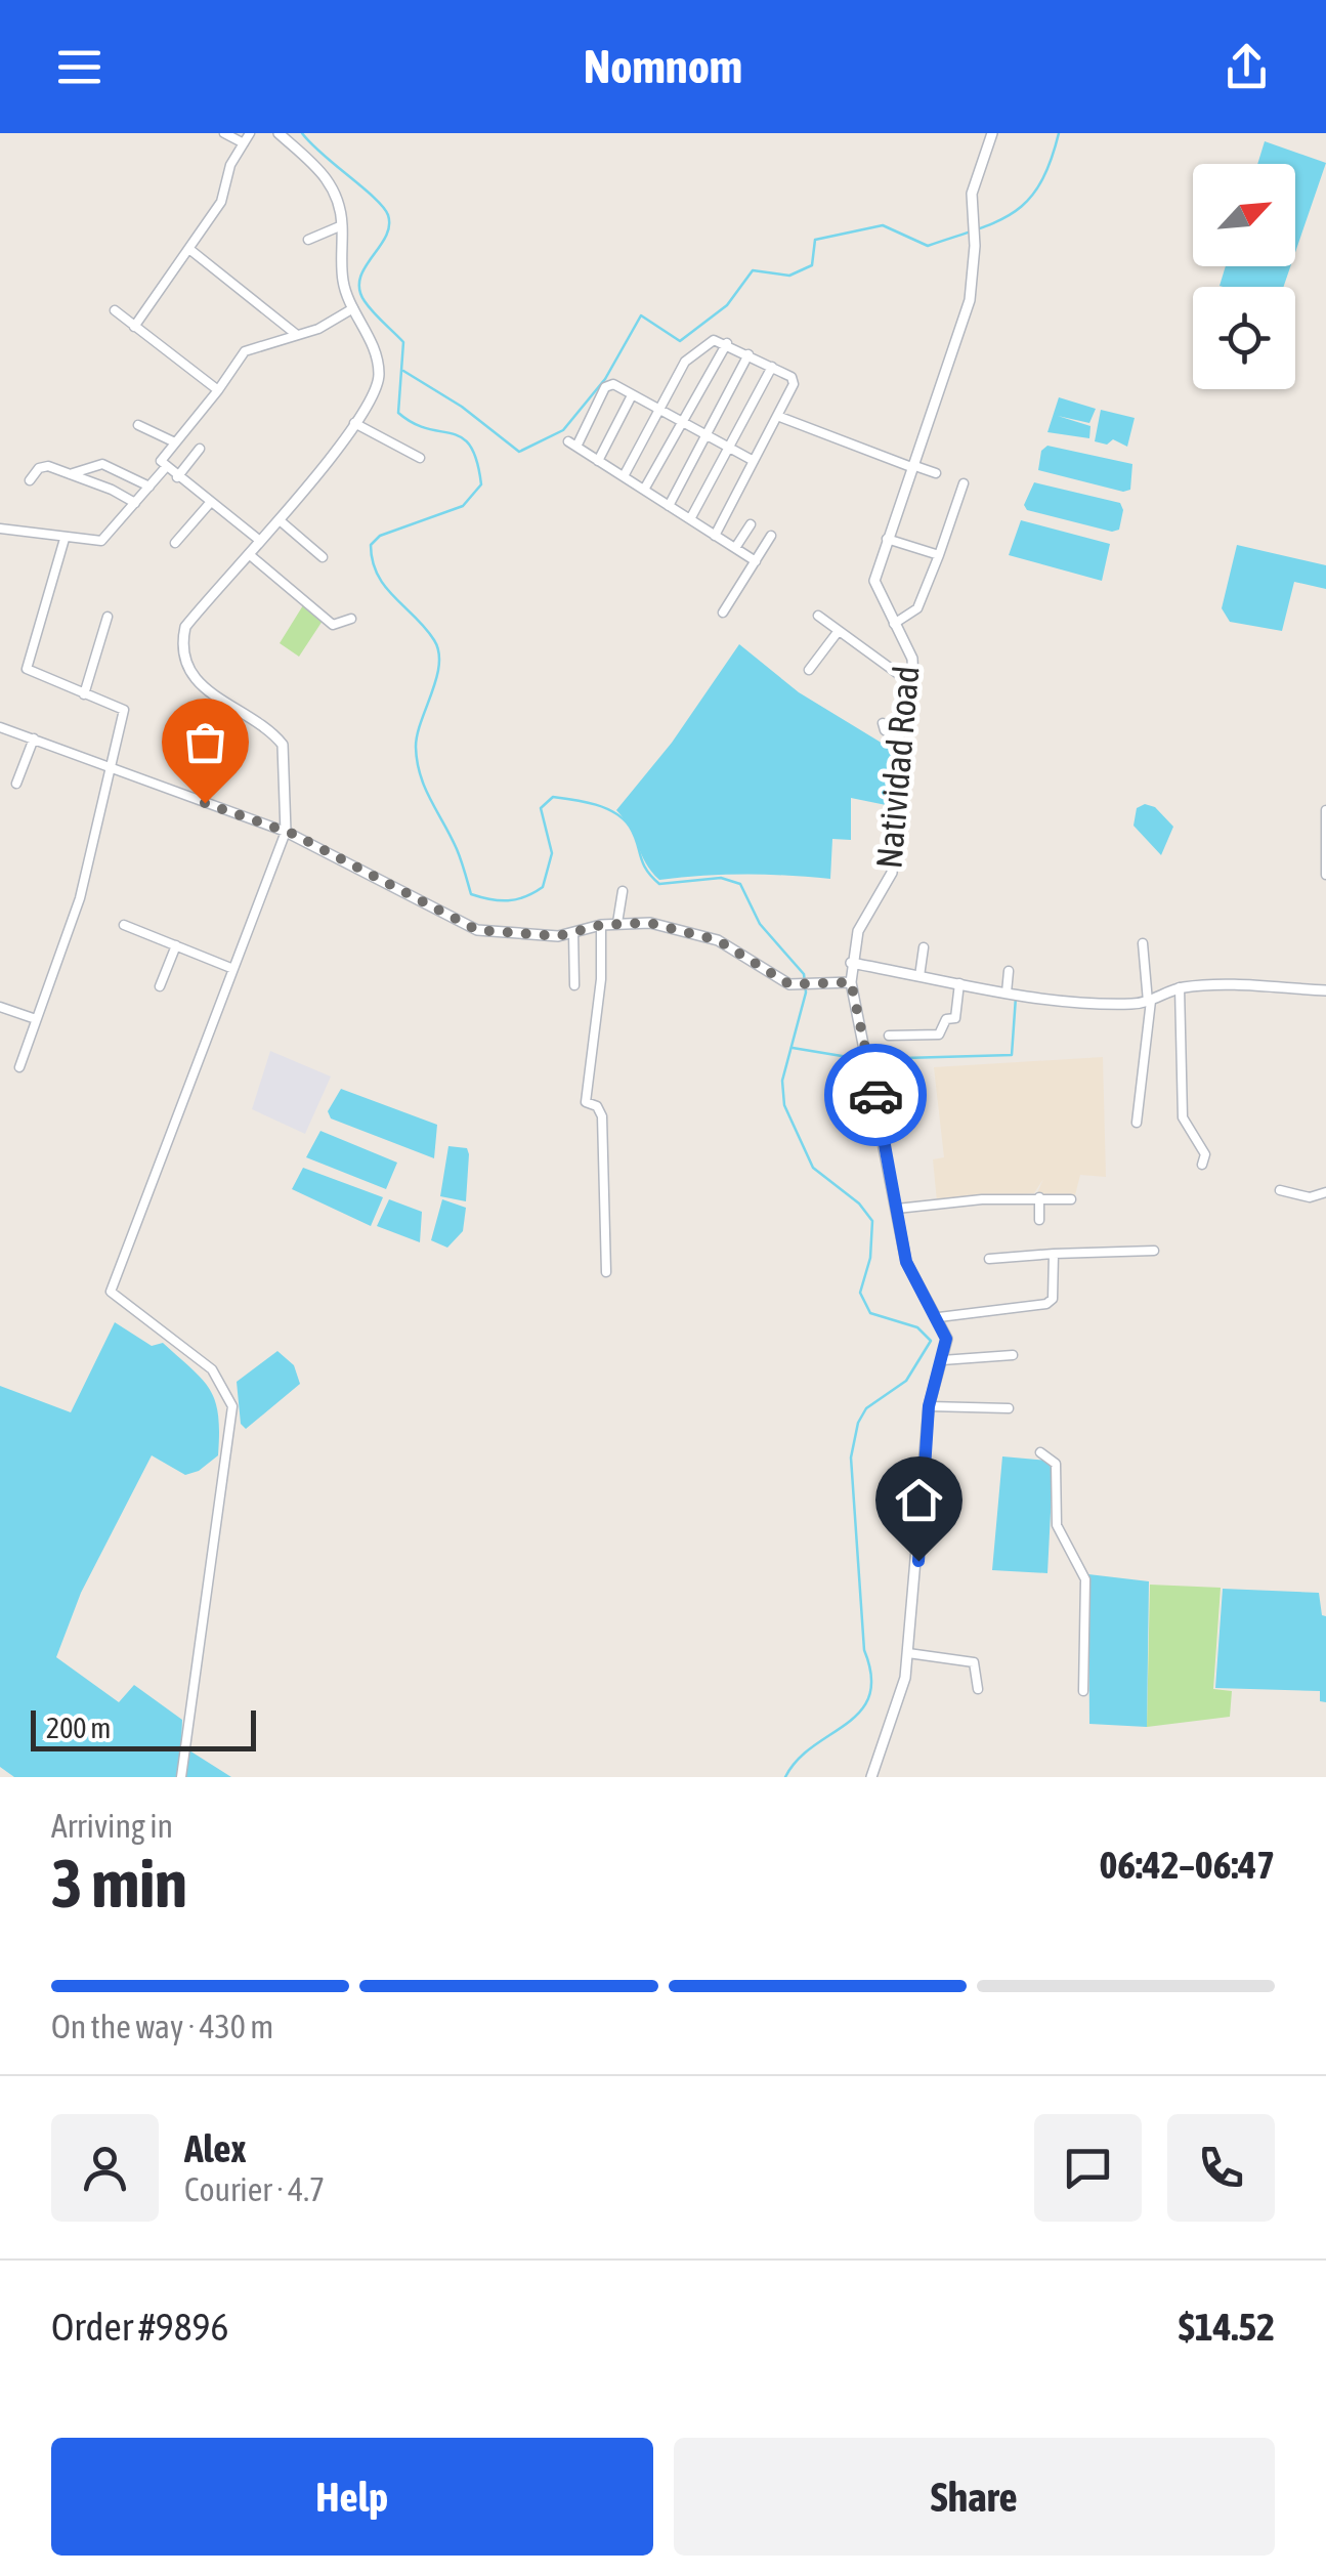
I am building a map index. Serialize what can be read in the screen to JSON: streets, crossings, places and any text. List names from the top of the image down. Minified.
{"streets":{"street":["Natividad Road"]},"scale_bar":"200 m","north":"top right","page":{"header":"Nomnom","scale":"200 m","heading":["3 min","Arriving in","06:42–06:47"],"panel":["Alex","Courier · 4.7","Order #9896","$14.52"],"bar":"On the way · 430 m","buttons":["Help","Share"]}}
